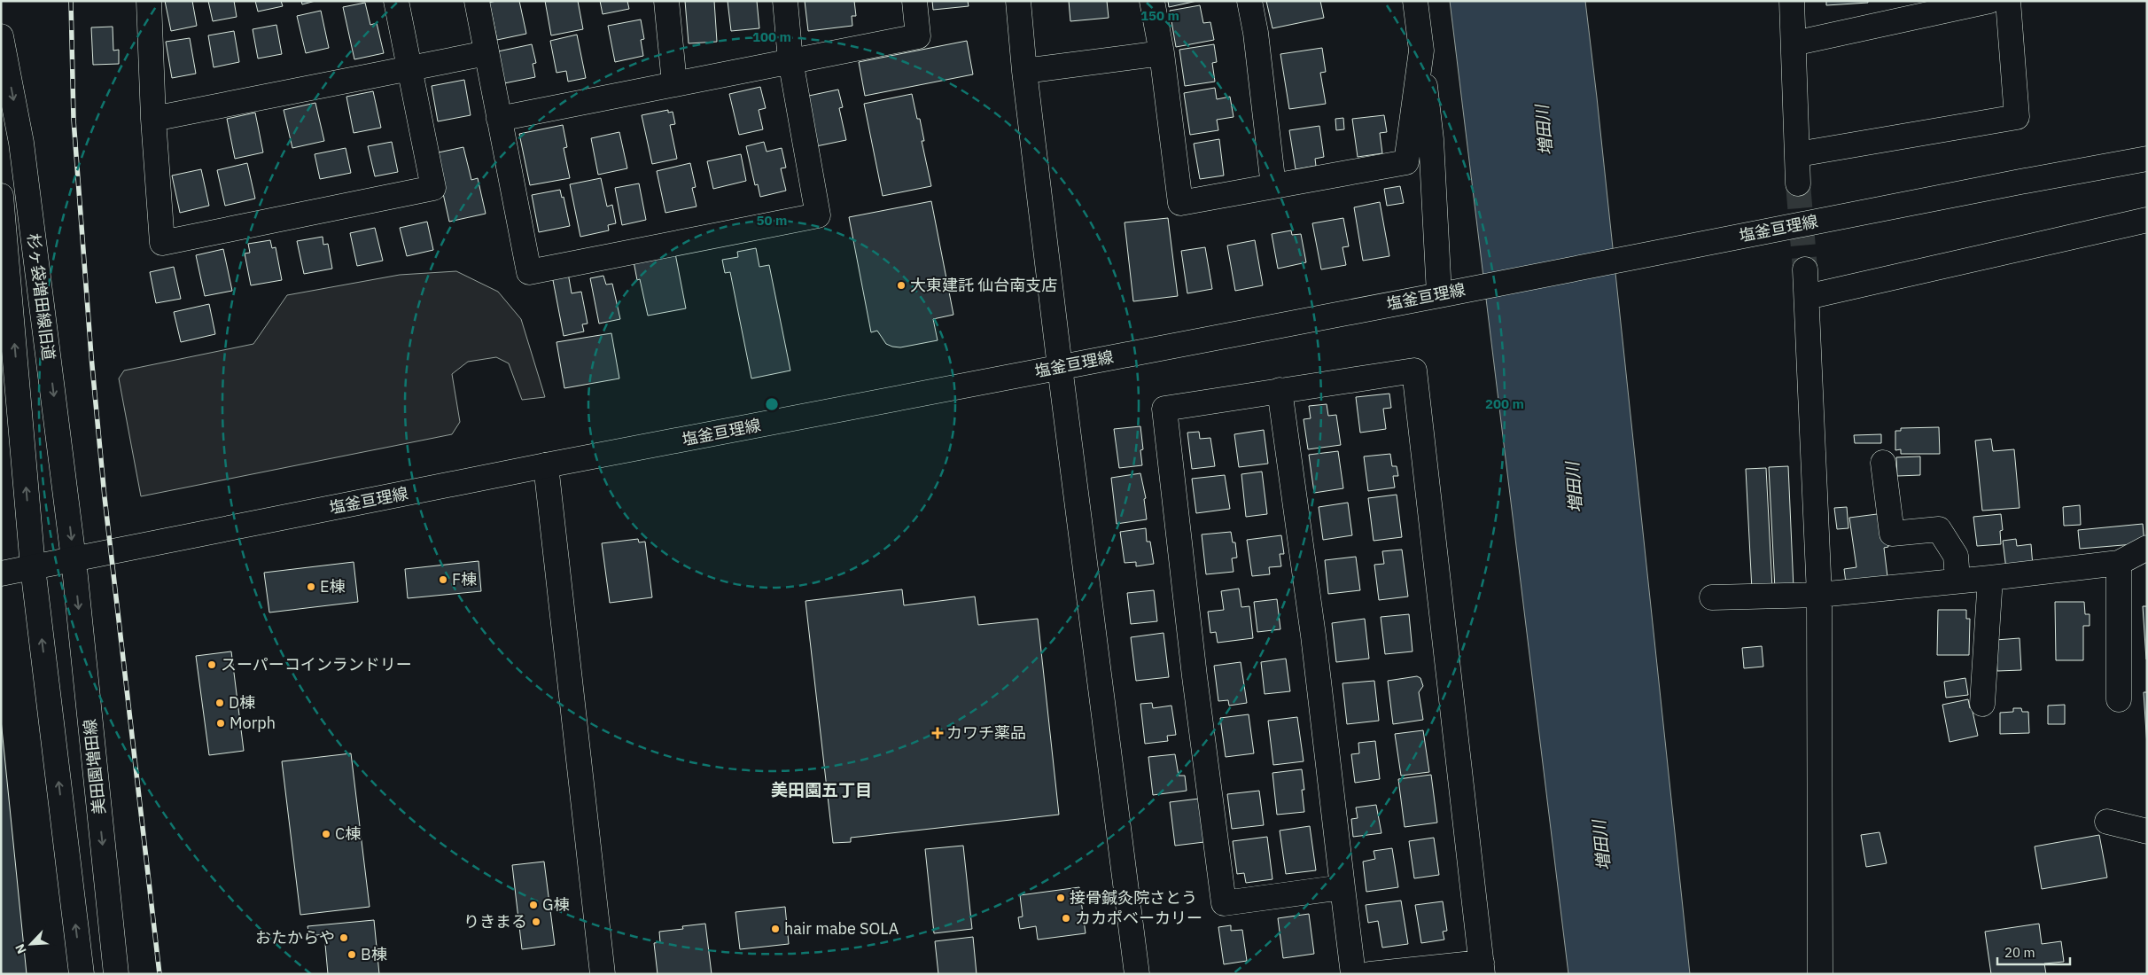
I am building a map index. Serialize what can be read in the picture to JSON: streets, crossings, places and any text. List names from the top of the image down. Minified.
{"streets":{"street":["塩釜亘理線","杉ヶ袋増田線旧道","美田園増田線"]},"crossings":[["塩釜亘理線","杉ヶ袋増田線旧道"],["塩釜亘理線","美田園増田線"],["杉ヶ袋増田線旧道","美田園増田線"]],"districts":["美田園五丁目"],"water":["増田川"],"places":{"other":["大東建託 仙台南支店","F棟","E棟","スーパーコインランドリー","D棟","Morph","C棟","接骨鍼灸院さとう","G棟","カカポベーカリー","りきまる","hair mabe SOLA","おたからや","B棟"],"health":["カワチ薬品"]},"scale_bar":"20 m","north":"bottom left","rings":["150 m","100 m","50 m","200 m"]}
